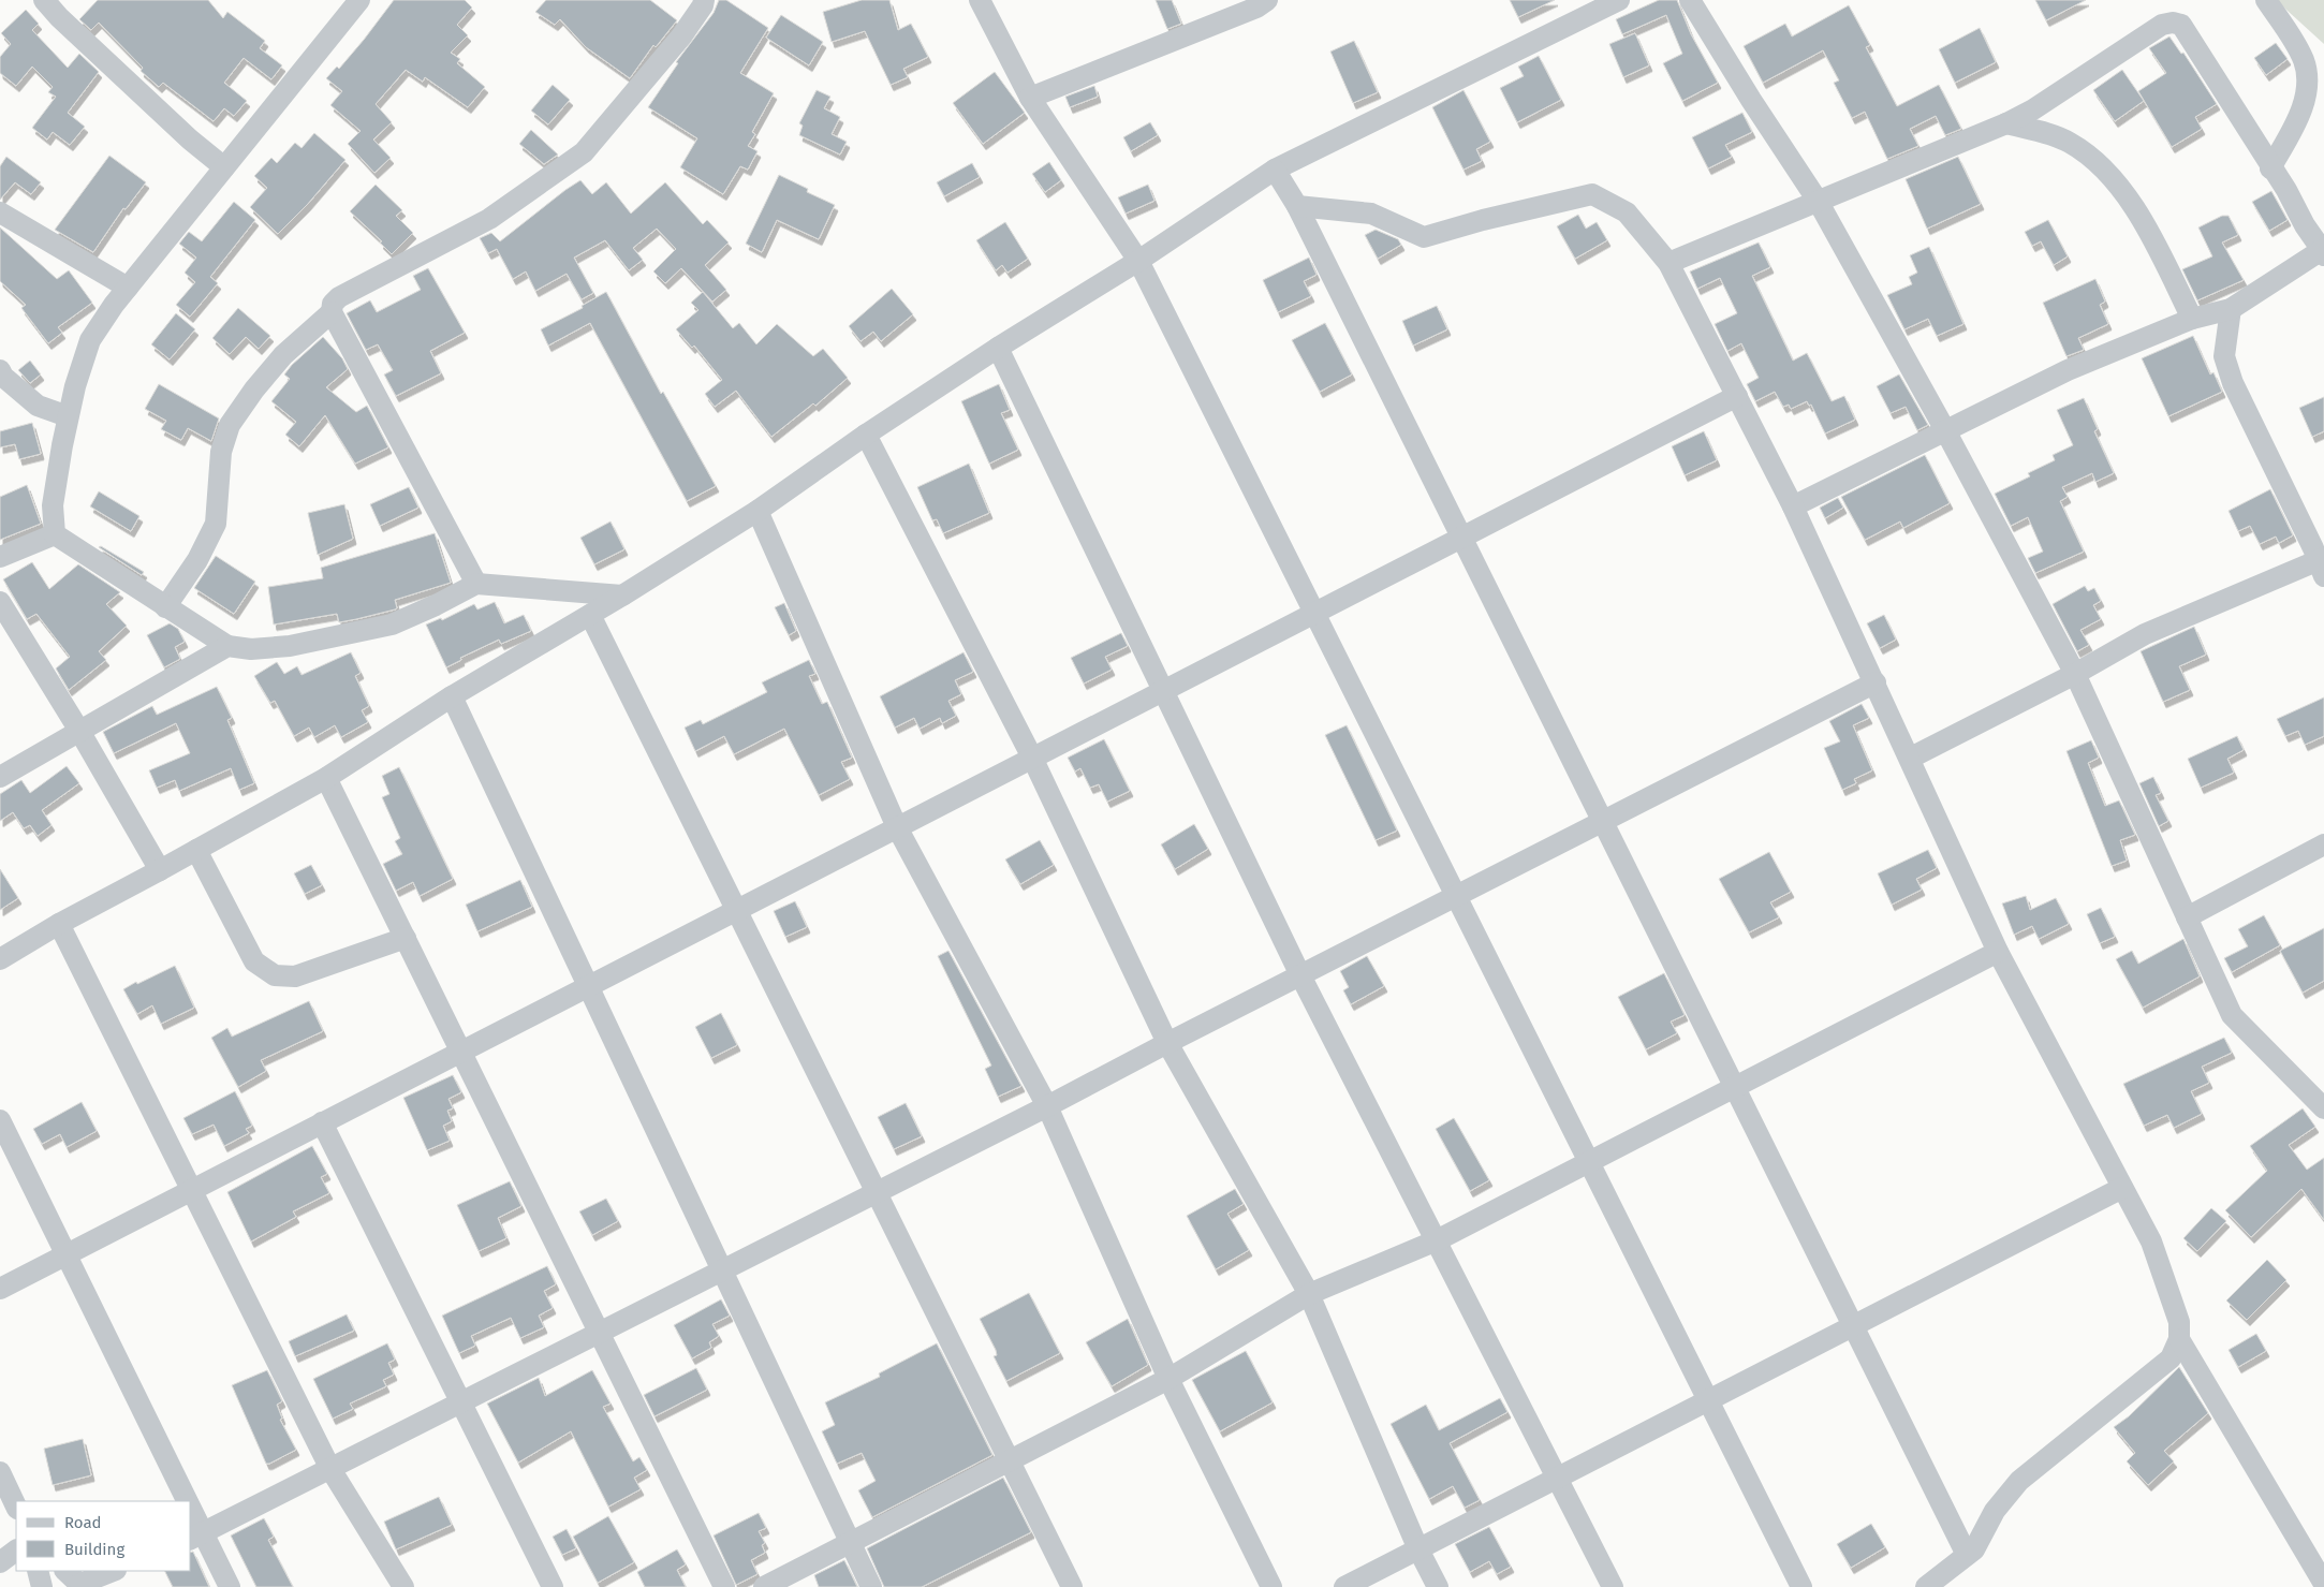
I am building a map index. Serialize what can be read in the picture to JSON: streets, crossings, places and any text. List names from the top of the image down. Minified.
{"legend":["Road","Building"]}
